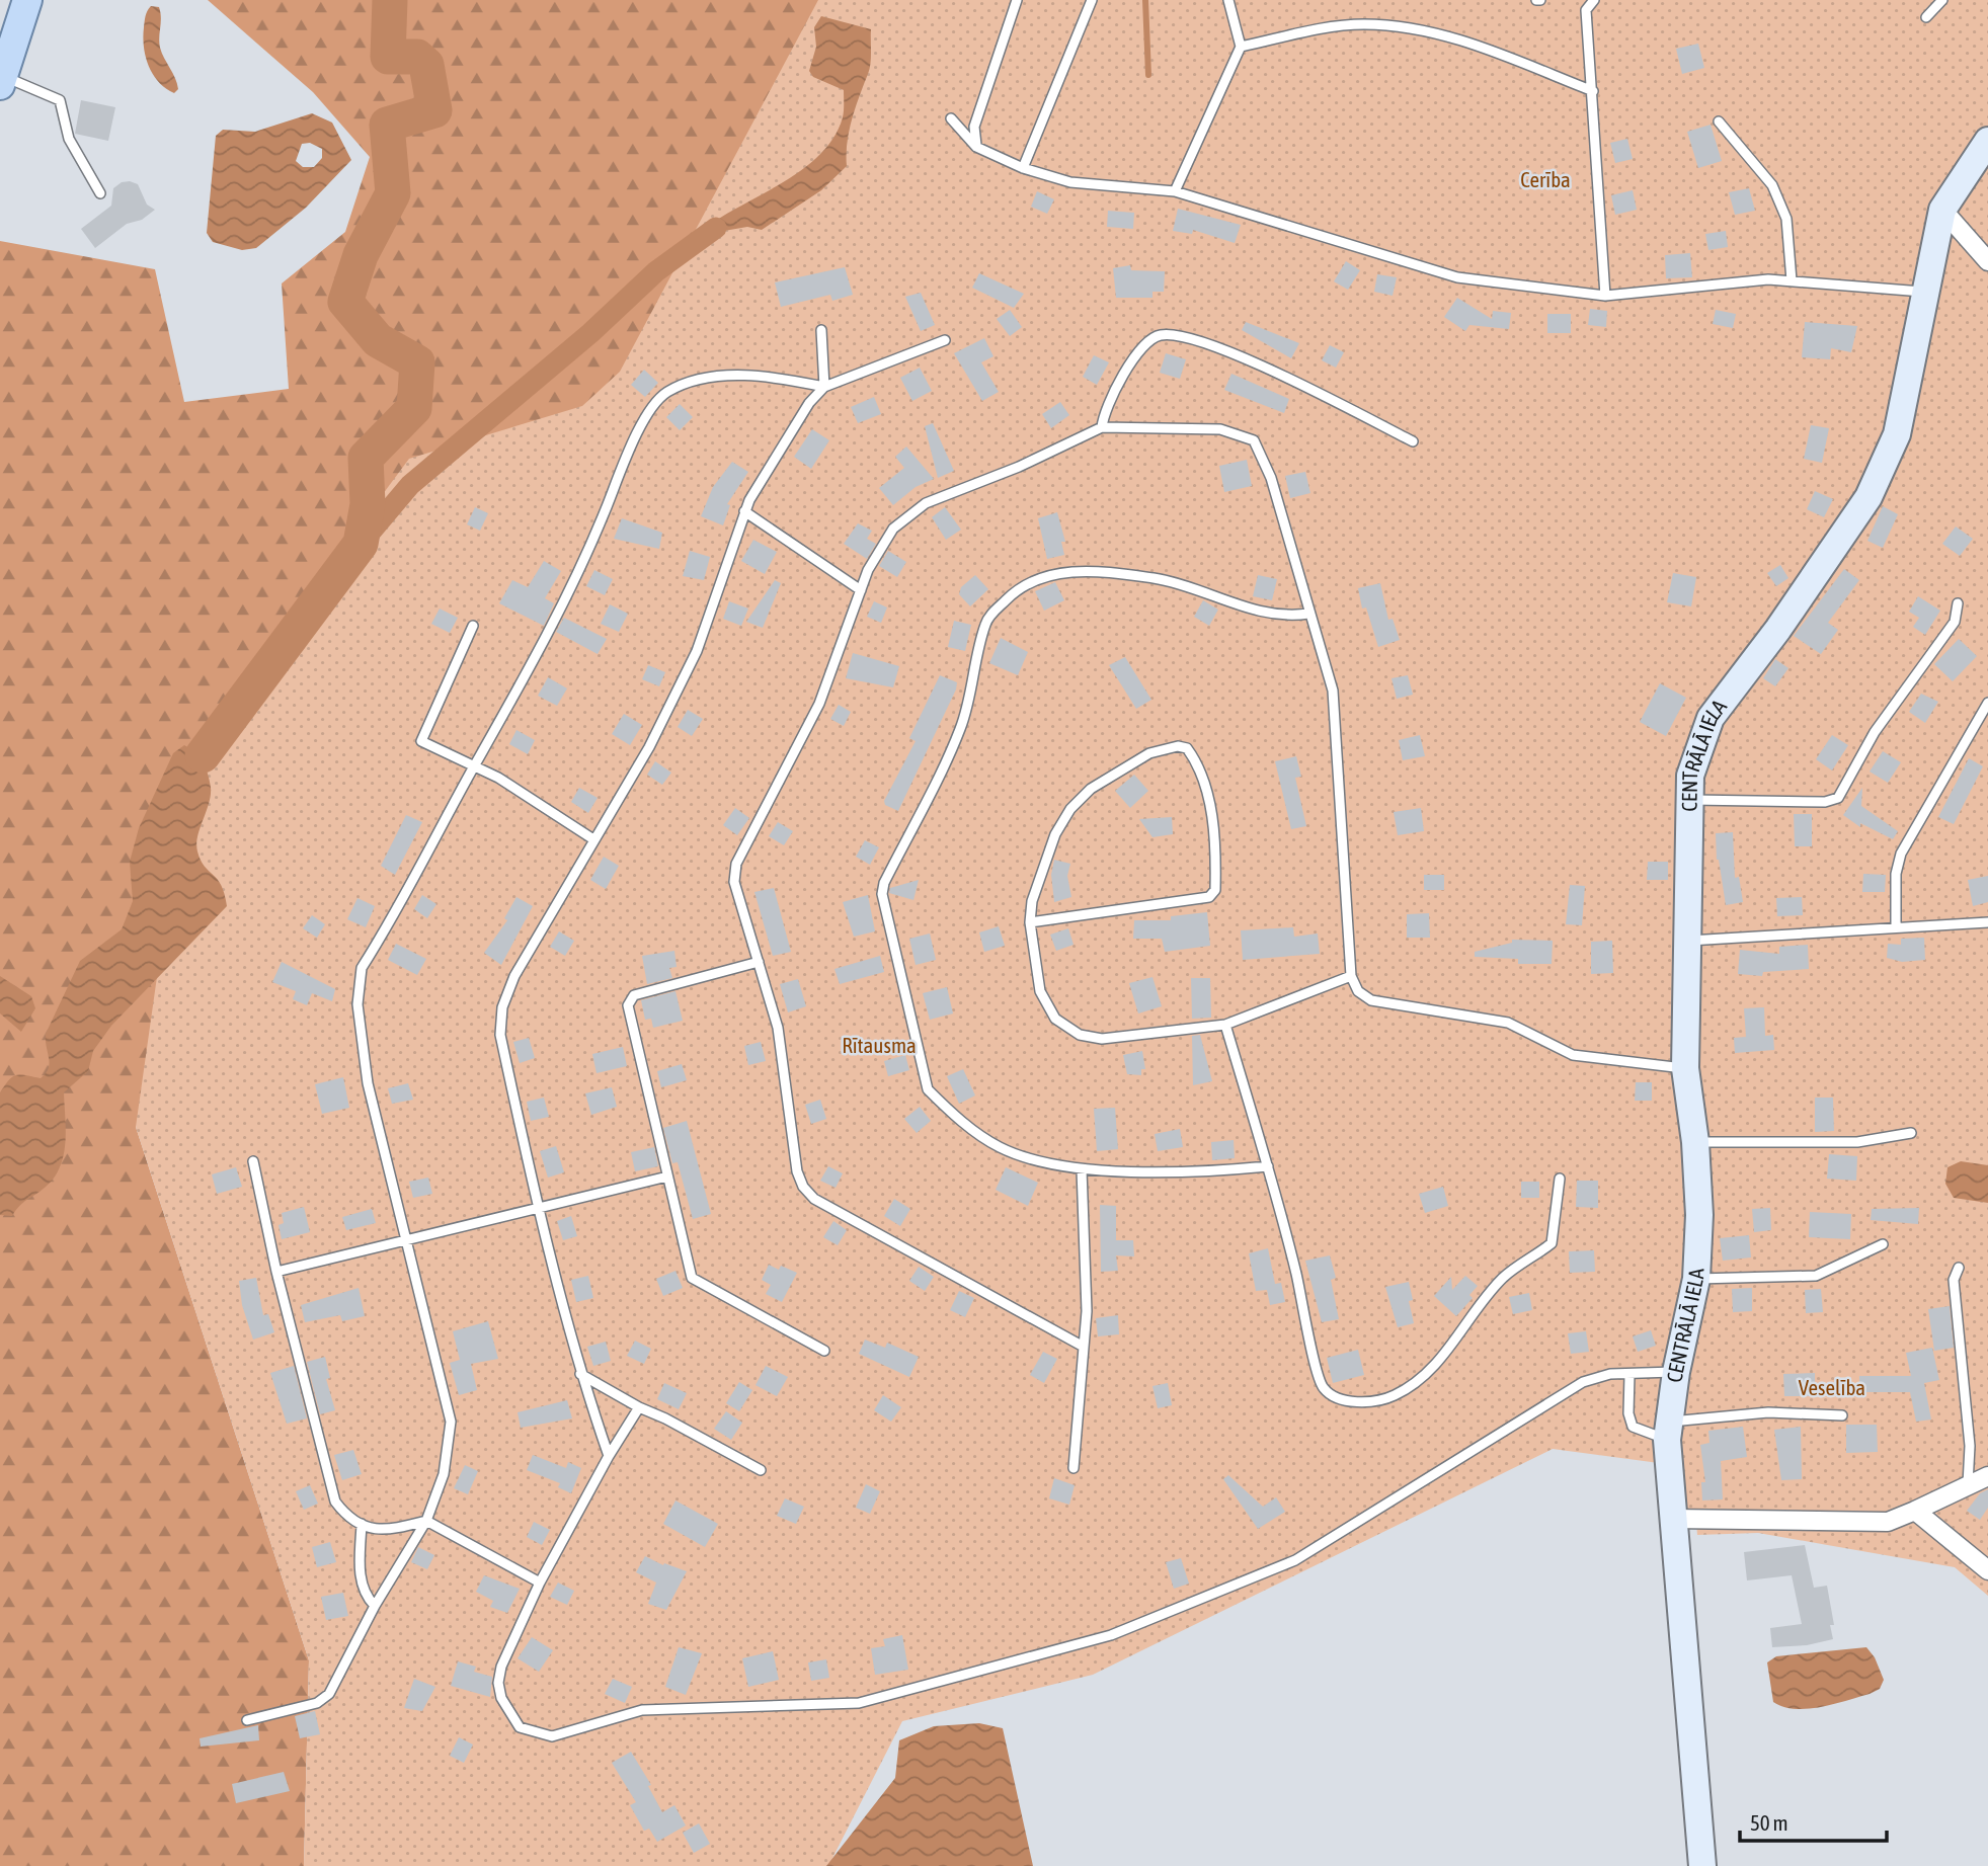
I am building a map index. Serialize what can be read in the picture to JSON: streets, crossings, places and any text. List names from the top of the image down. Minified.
{"streets":{"street":["CENTRĀLĀ IELA"]},"parks":["Cerība","Rītausma","Veselība"],"scale_bar":"50 m"}
